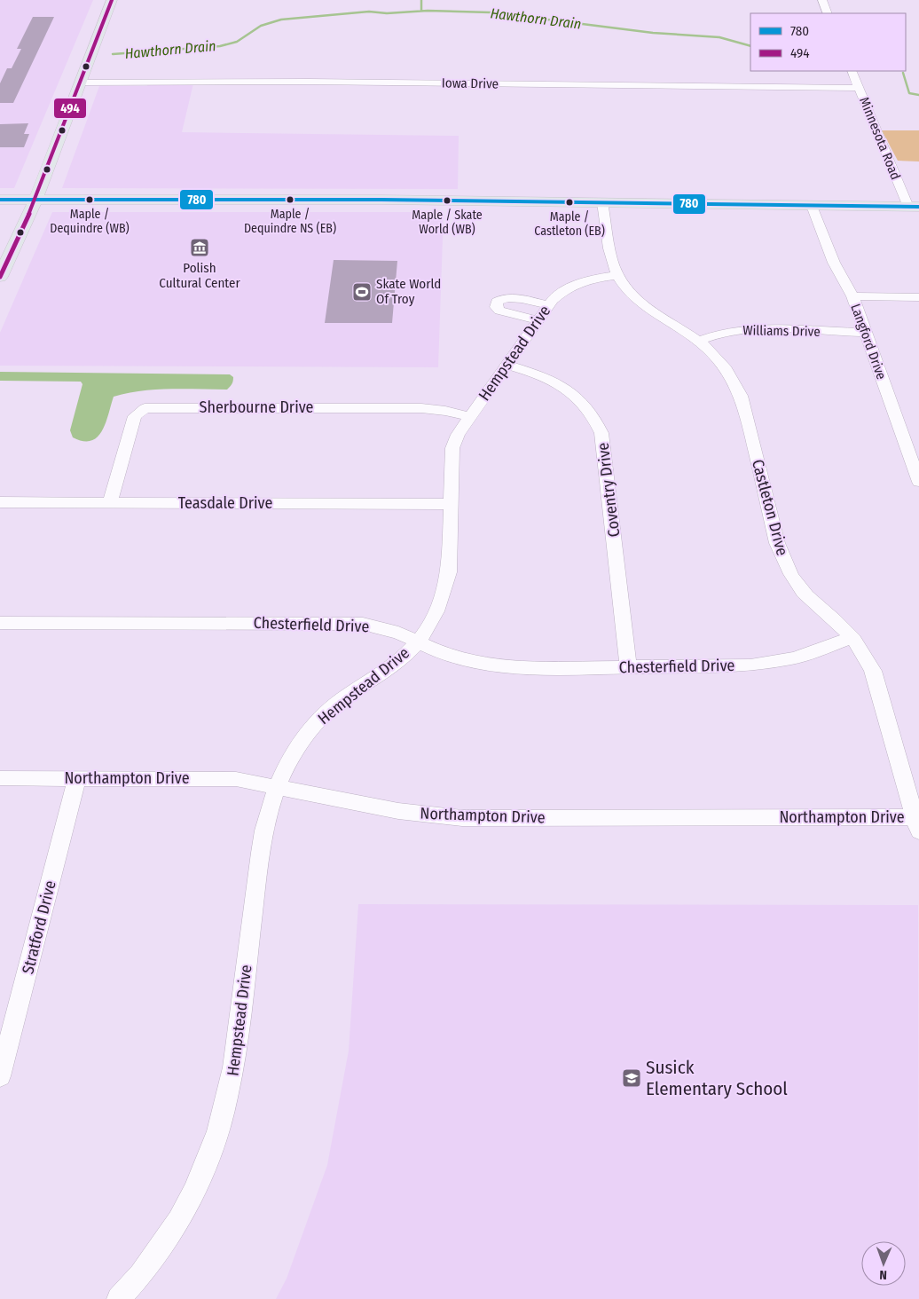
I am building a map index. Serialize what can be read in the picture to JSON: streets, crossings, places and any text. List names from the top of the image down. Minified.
{"streets":{"street":["Iowa Drive","Minnesota Road","Williams Drive","Langford Drive","Hempstead Drive","Sherbourne Drive","Coventry Drive","Teasdale Drive","Castleton Drive","Chesterfield Drive","Northampton Drive","Stratford Drive"]},"crossings":[["Iowa Drive","Minnesota Road"],["Williams Drive","Langford Drive"],["Williams Drive","Castleton Drive"],["Hempstead Drive","Sherbourne Drive"],["Hempstead Drive","Coventry Drive"],["Hempstead Drive","Teasdale Drive"],["Hempstead Drive","Castleton Drive"],["Hempstead Drive","Chesterfield Drive"],["Hempstead Drive","Northampton Drive"],["Sherbourne Drive","Teasdale Drive"],["Coventry Drive","Chesterfield Drive"],["Castleton Drive","Chesterfield Drive"],["Castleton Drive","Northampton Drive"],["Northampton Drive","Stratford Drive"]],"water":["Hawthorn Drain"],"places":{"other":["Maple / Dequindre (WB)","Maple / Dequindre NS (EB)","Maple / Skate World (WB)","Maple / Castleton (EB)"],"museum":["Polish Cultural Center"],"sports":["Skate World Of Troy"],"school or university":["Susick Elementary School"]},"lines":["transit line 494","transit line 780"],"legend":["780","494"],"north":"bottom"}
